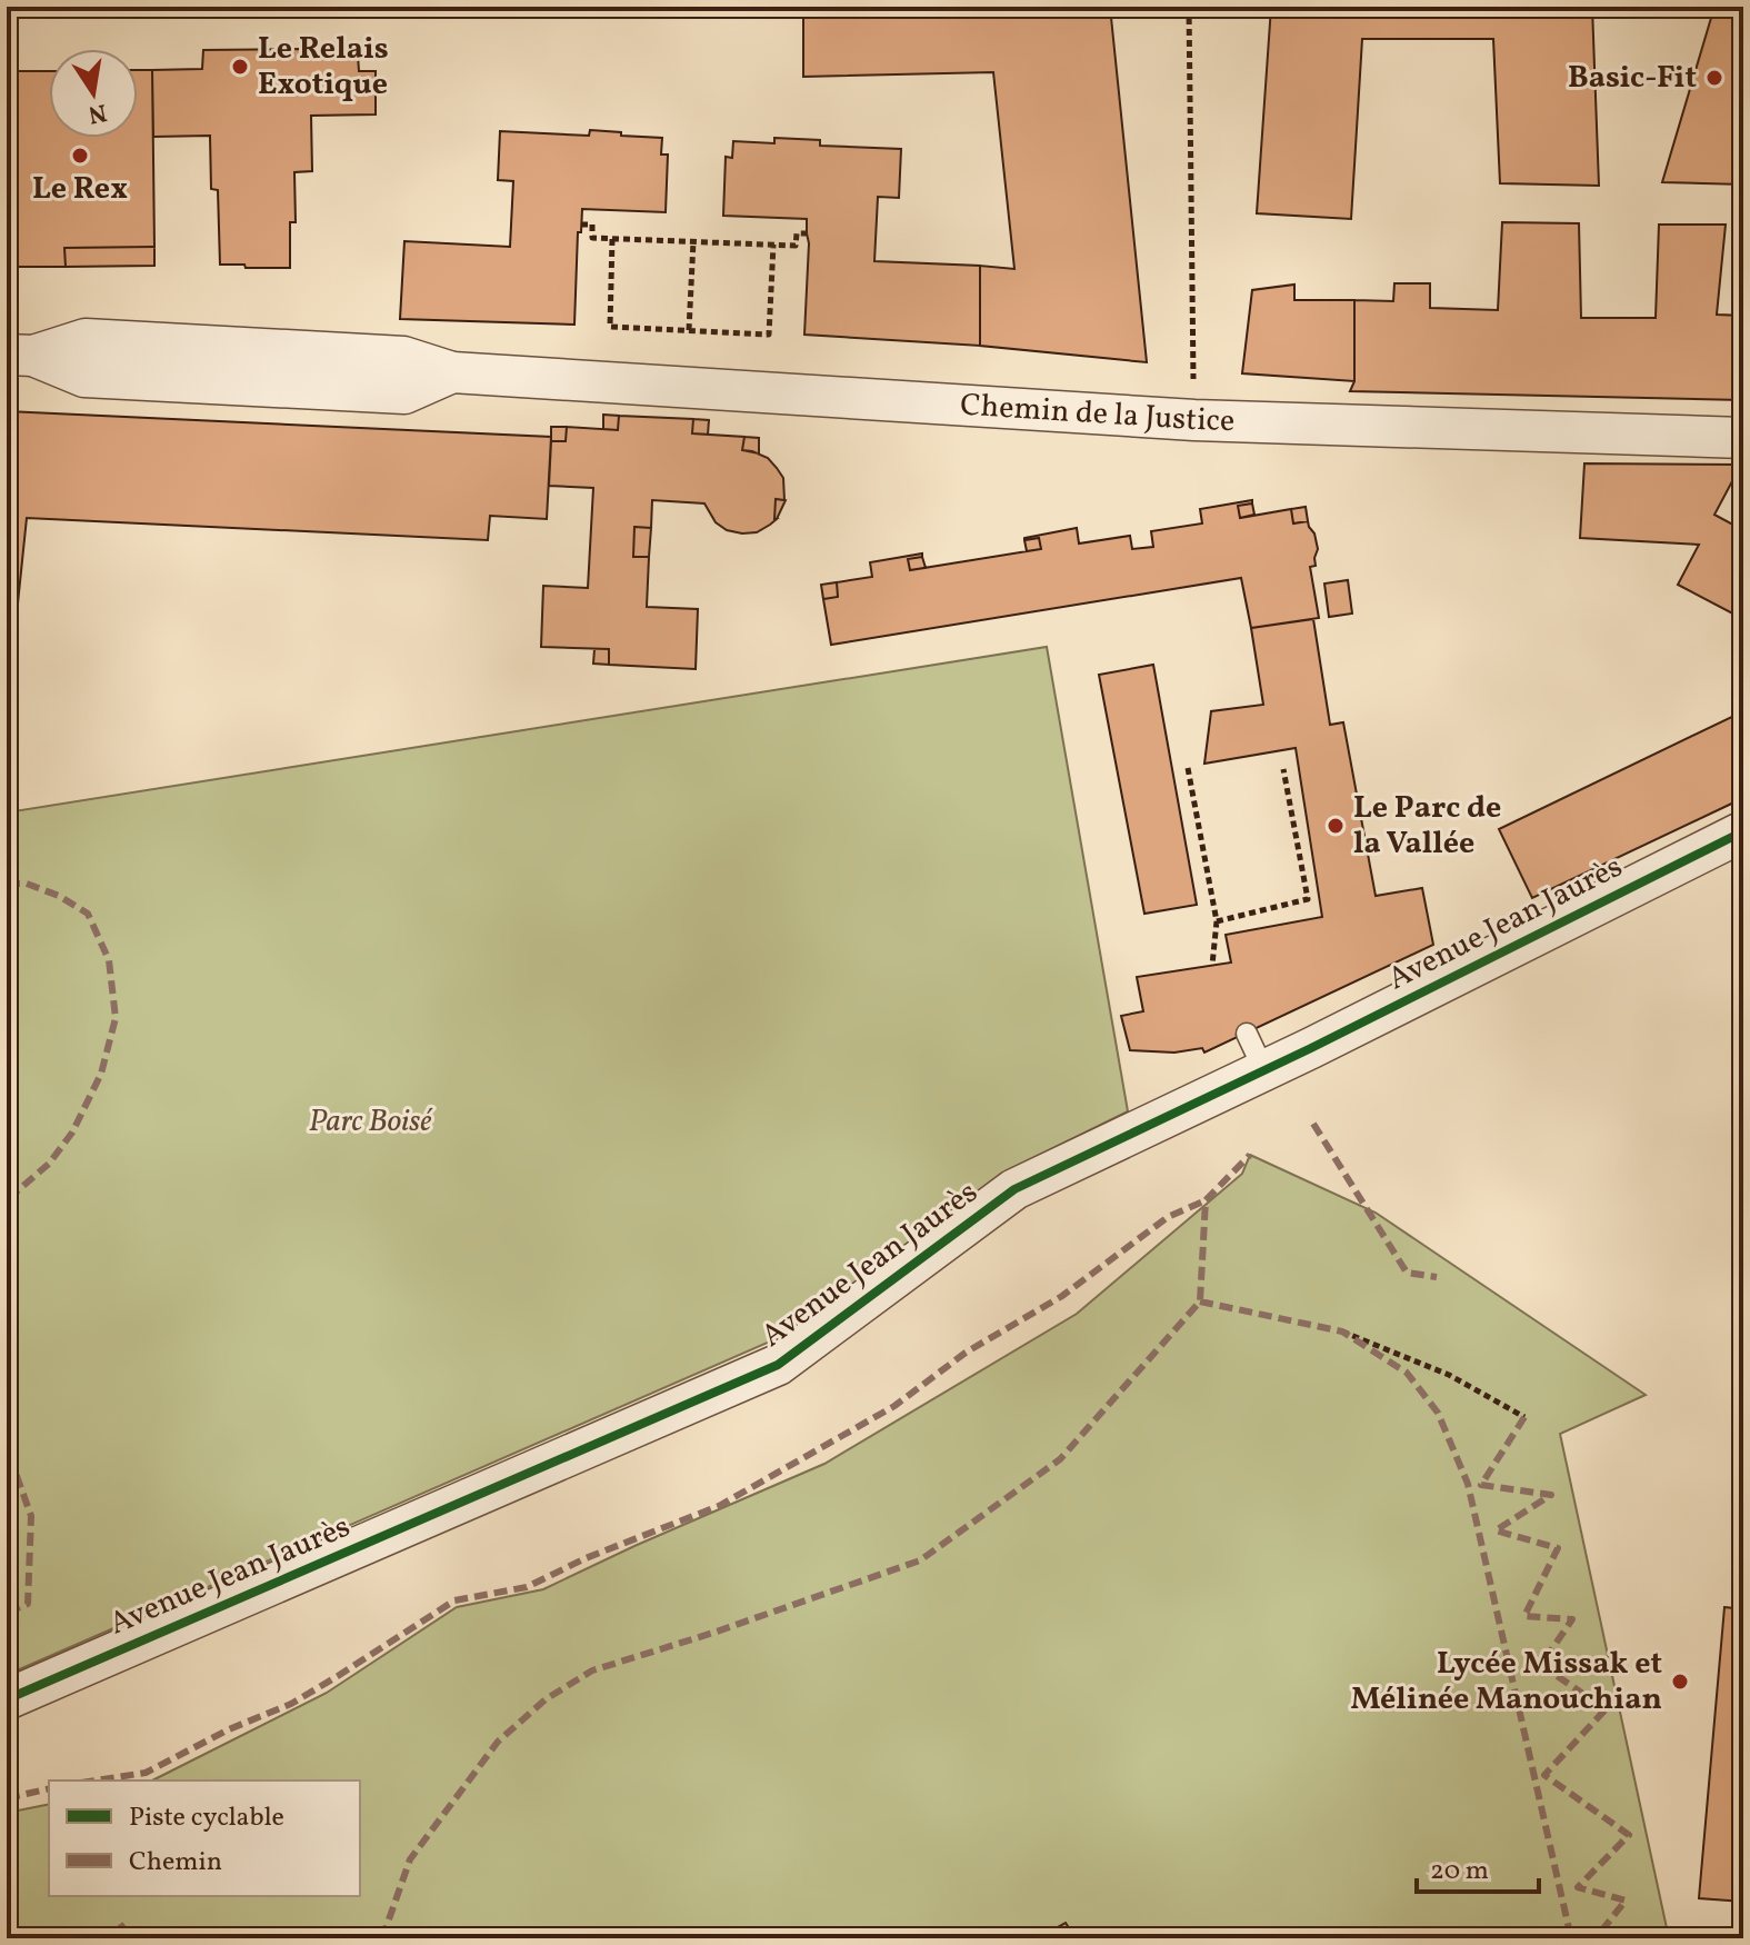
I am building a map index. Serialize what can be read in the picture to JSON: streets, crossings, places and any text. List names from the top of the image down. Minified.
{"streets":{"street":["Chemin de la Justice","Avenue Jean Jaurès"]},"parks":["Parc Boisé"],"places":["Le Relais Exotique","Basic-Fit","Le Rex","Le Parc de la Vallée","Lycée Missak et Mélinée Manouchian"],"legend":["Piste cyclable","Chemin"],"scale_bar":"20 m","north":"bottom"}
